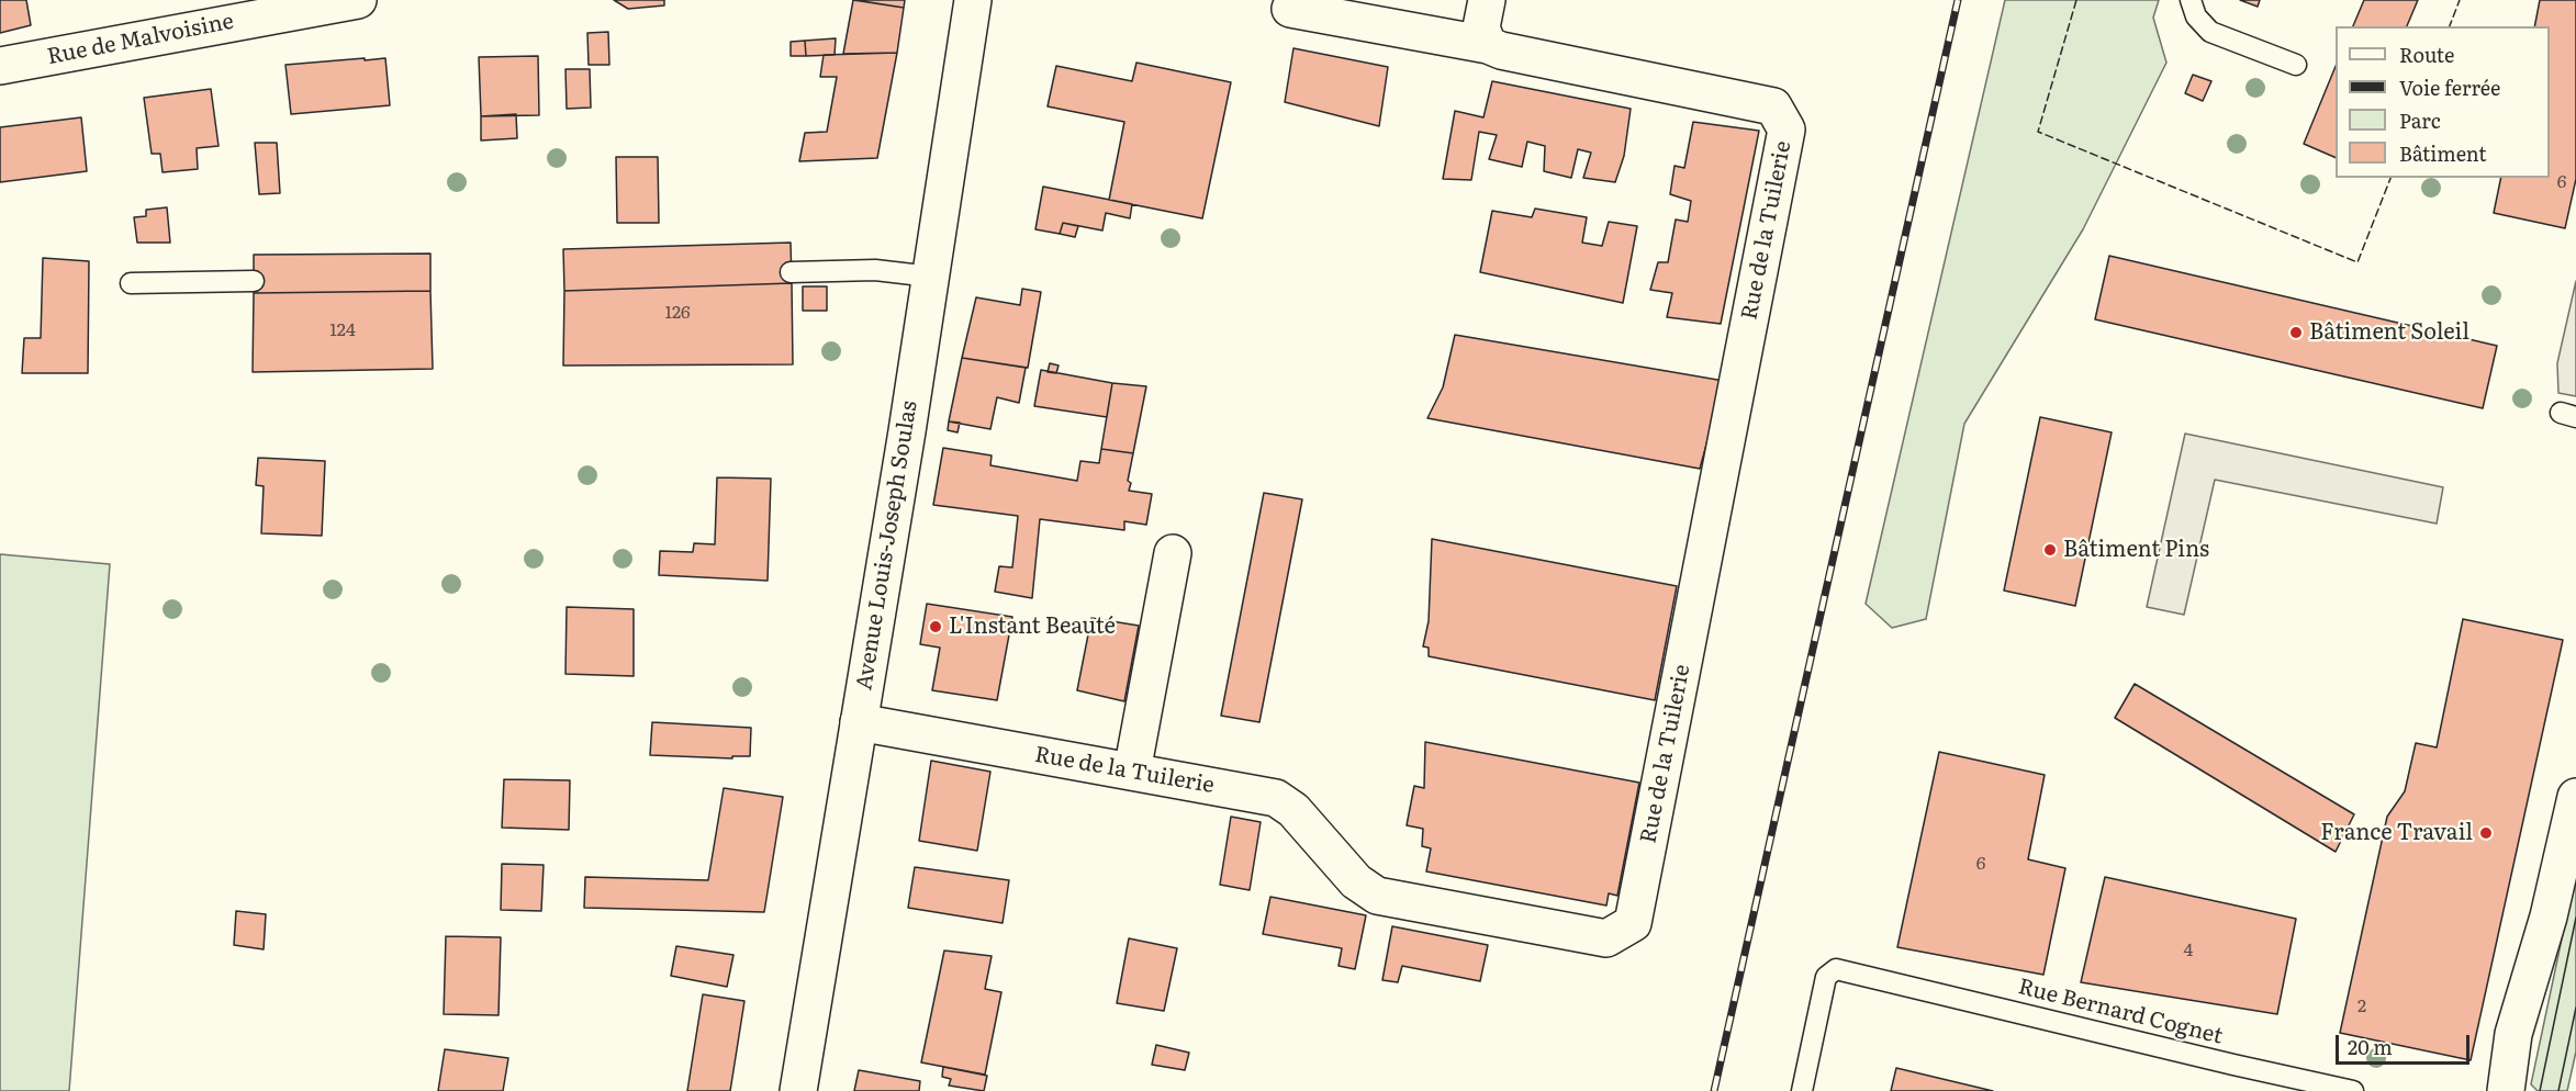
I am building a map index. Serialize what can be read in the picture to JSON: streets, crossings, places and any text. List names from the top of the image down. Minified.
{"streets":{"street":["Rue de Malvoisine","Rue de la Tuilerie","Avenue Louis-Joseph Soulas"],"lane":["Rue Bernard Cognet"]},"crossings":[["Rue de la Tuilerie","Avenue Louis-Joseph Soulas"]],"places":["Bâtiment Soleil","Bâtiment Pins","L'Instant Beauté","France Travail"],"house_numbers":["6","126","124","6","4","2"],"legend":["Route","Voie ferrée","Parc","Bâtiment"],"scale_bar":"20 m"}
